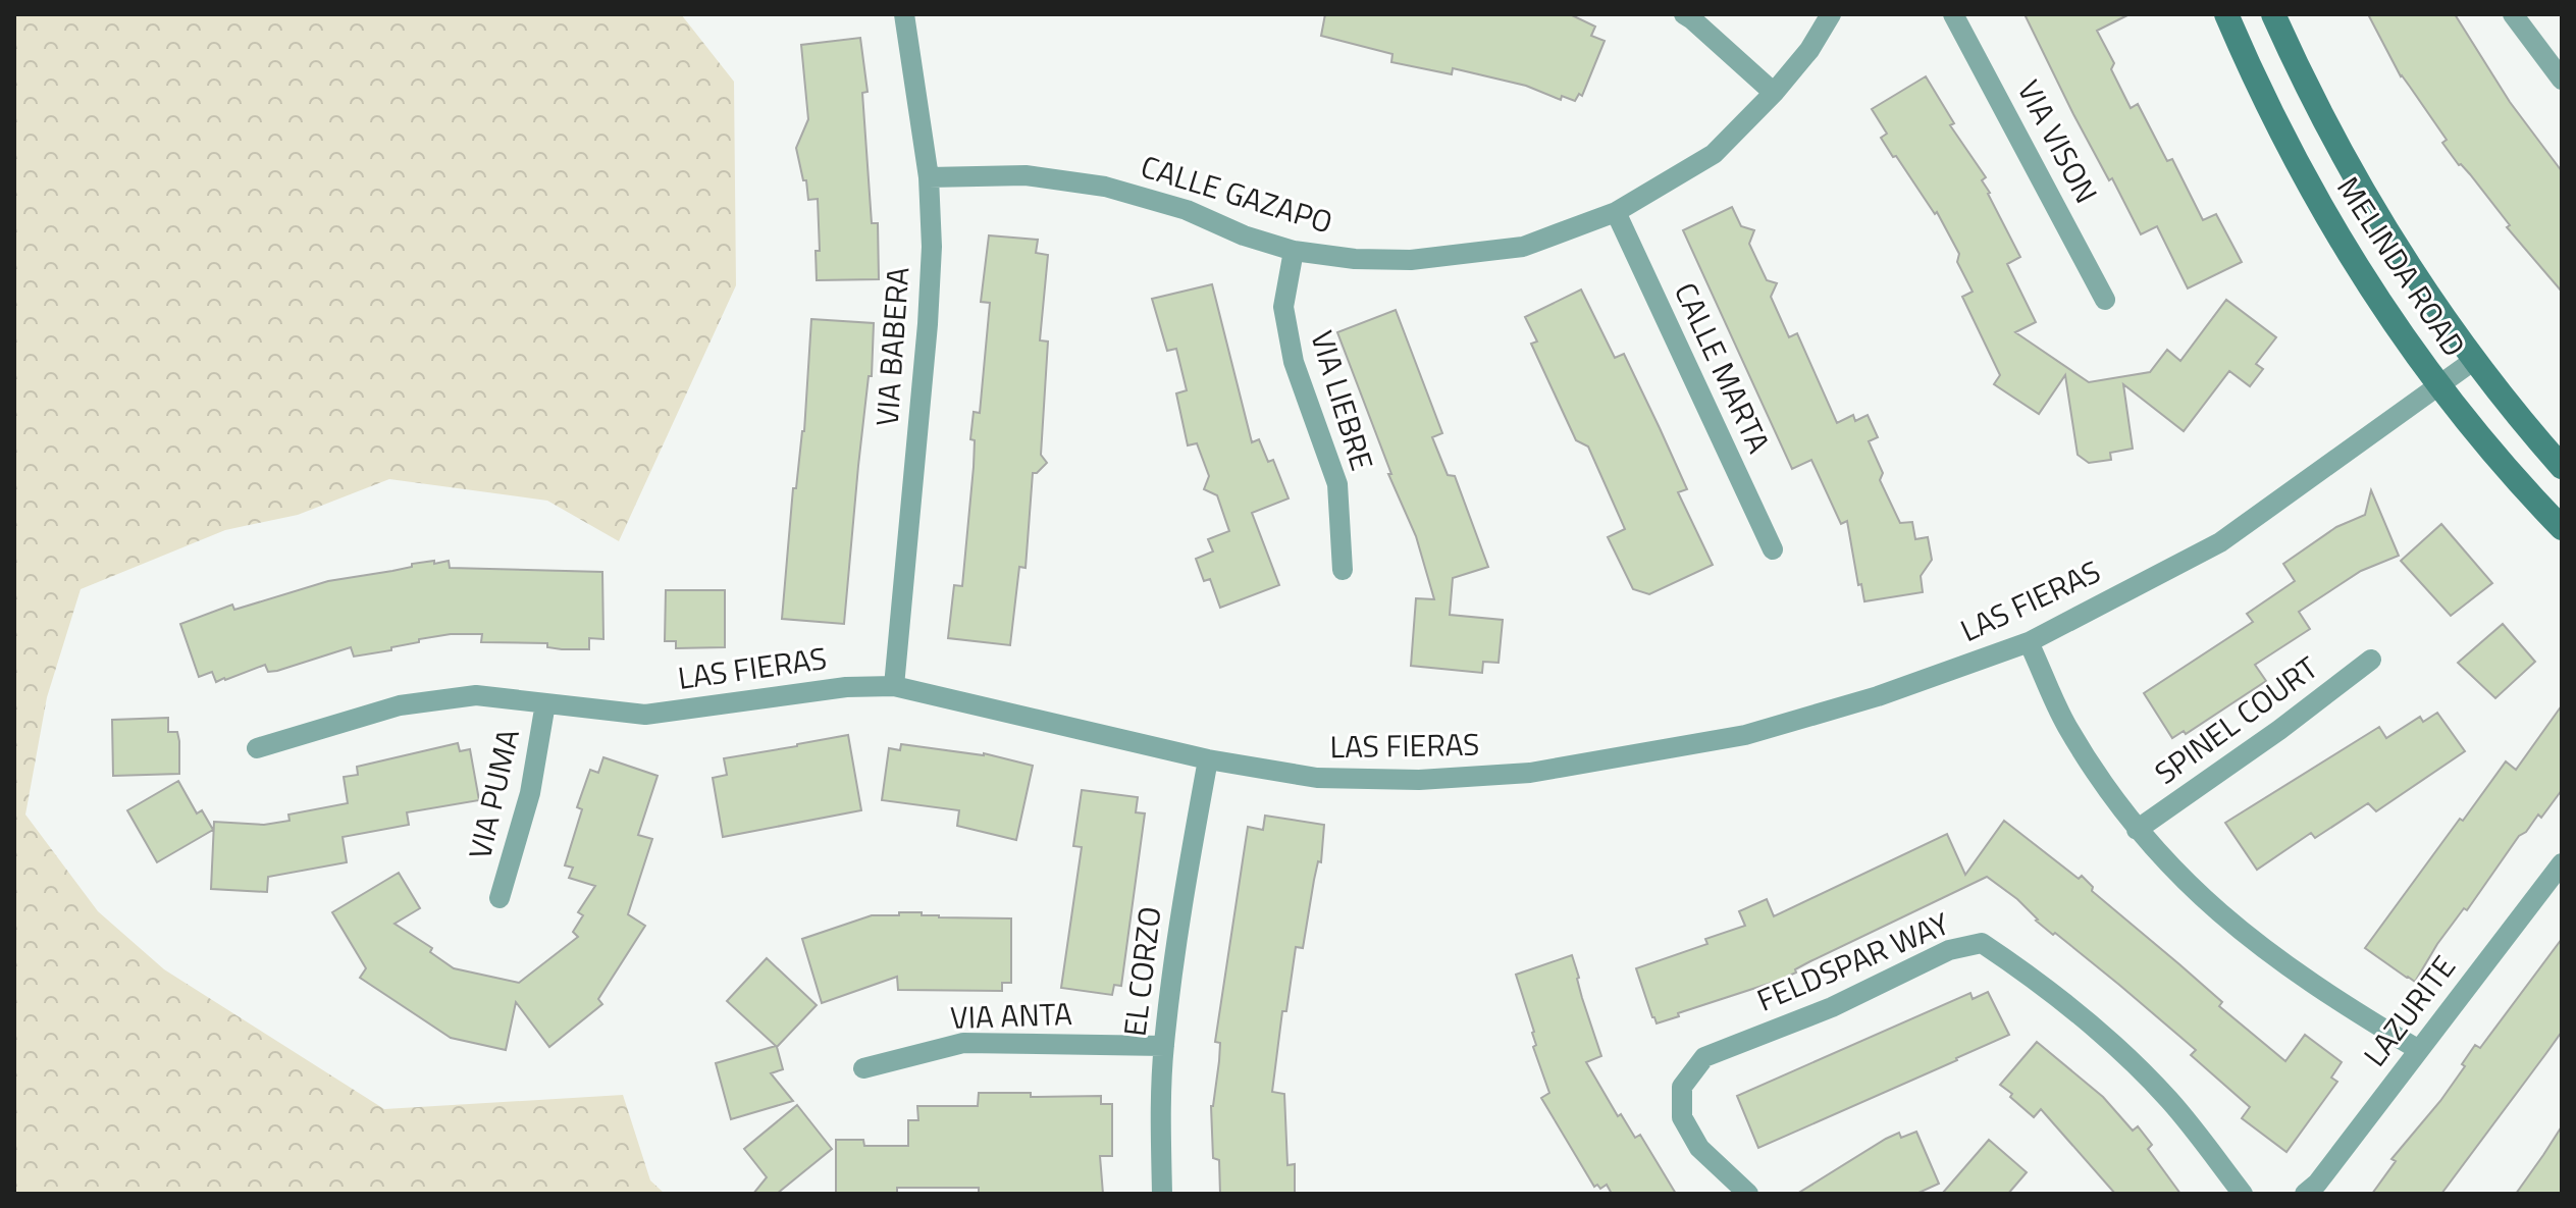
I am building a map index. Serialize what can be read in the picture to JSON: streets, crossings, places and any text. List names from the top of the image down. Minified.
{"streets":{"main road":["MELINDA ROAD"],"street":["VIA VISON","CALLE GAZAPO","VIA BABERA","CALLE MARTA","VIA LIEBRE","LAS FIERAS","SPINEL COURT","VIA PUMA","FELDSPAR WAY","EL CORZO","LAZURITE","VIA ANTA"]},"crossings":[["CALLE GAZAPO","VIA BABERA"],["CALLE GAZAPO","CALLE MARTA"],["CALLE GAZAPO","VIA LIEBRE"],["MELINDA ROAD","LAS FIERAS"],["VIA BABERA","LAS FIERAS"],["LAS FIERAS","VIA PUMA"],["LAS FIERAS","EL CORZO"],["EL CORZO","VIA ANTA"]]}
